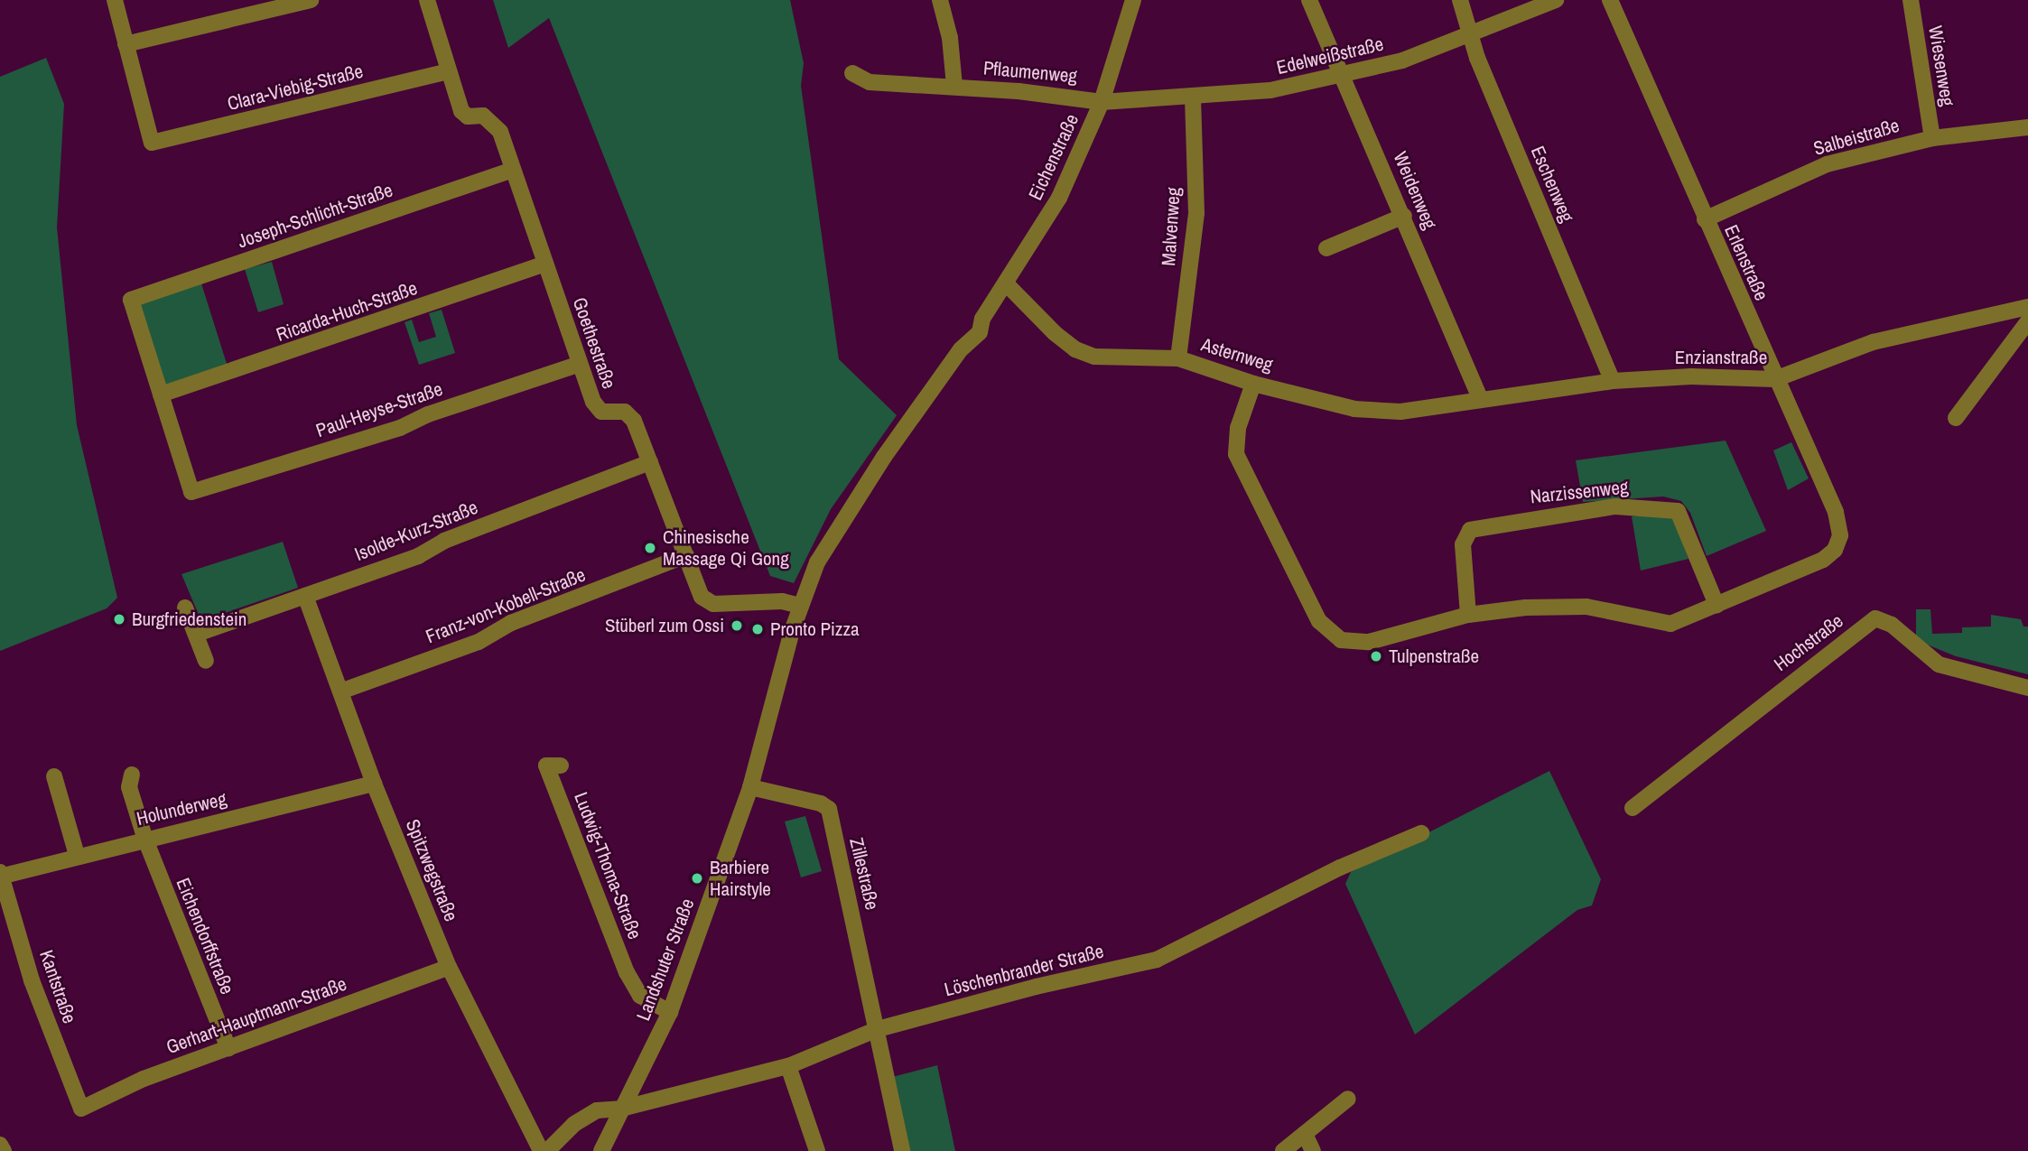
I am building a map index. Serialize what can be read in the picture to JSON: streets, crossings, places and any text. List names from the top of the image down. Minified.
{"streets":{"street":["Edelweißstraße","Wiesenweg","Pflaumenweg","Clara-Viebig-Straße","Salbeistraße","Eichenstraße","Eschenweg","Weidenweg","Joseph-Schlicht-Straße","Malvenweg","Erlenstraße","Ricarda-Huch-Straße","Goethestraße","Asternweg","Enzianstraße","Paul-Heyse-Straße","Narzissenweg","Isolde-Kurz-Straße","Franz-von-Kobell-Straße","Hochstraße","Holunderweg","Ludwig-Thoma-Straße","Spitzwegstraße","Zillestraße","Eichendorffstraße","Landshuter Straße","Löschenbrander Straße","Kantstraße","Gerhart-Hauptmann-Straße"]},"crossings":[["Edelweißstraße","Pflaumenweg"],["Edelweißstraße","Eichenstraße"],["Edelweißstraße","Eschenweg"],["Edelweißstraße","Weidenweg"],["Edelweißstraße","Malvenweg"],["Wiesenweg","Salbeistraße"],["Pflaumenweg","Eichenstraße"],["Clara-Viebig-Straße","Goethestraße"],["Salbeistraße","Erlenstraße"],["Eichenstraße","Goethestraße"],["Eichenstraße","Asternweg"],["Eichenstraße","Landshuter Straße"],["Eschenweg","Enzianstraße"],["Weidenweg","Asternweg"],["Weidenweg","Enzianstraße"],["Joseph-Schlicht-Straße","Ricarda-Huch-Straße"],["Joseph-Schlicht-Straße","Goethestraße"],["Joseph-Schlicht-Straße","Paul-Heyse-Straße"],["Malvenweg","Asternweg"],["Erlenstraße","Enzianstraße"],["Erlenstraße","Narzissenweg"],["Ricarda-Huch-Straße","Goethestraße"],["Ricarda-Huch-Straße","Paul-Heyse-Straße"],["Goethestraße","Paul-Heyse-Straße"],["Goethestraße","Isolde-Kurz-Straße"],["Goethestraße","Franz-von-Kobell-Straße"],["Asternweg","Enzianstraße"],["Isolde-Kurz-Straße","Spitzwegstraße"],["Franz-von-Kobell-Straße","Spitzwegstraße"],["Holunderweg","Spitzwegstraße"],["Holunderweg","Eichendorffstraße"],["Holunderweg","Kantstraße"],["Ludwig-Thoma-Straße","Landshuter Straße"],["Spitzwegstraße","Gerhart-Hauptmann-Straße"],["Zillestraße","Landshuter Straße"],["Zillestraße","Löschenbrander Straße"],["Eichendorffstraße","Gerhart-Hauptmann-Straße"],["Landshuter Straße","Löschenbrander Straße"],["Kantstraße","Gerhart-Hauptmann-Straße"]],"places":["Chinesische Massage Qi Gong","Burgfriedenstein","Stüberl zum Ossi","Pronto Pizza","Tulpenstraße","Barbiere Hairstyle"]}
